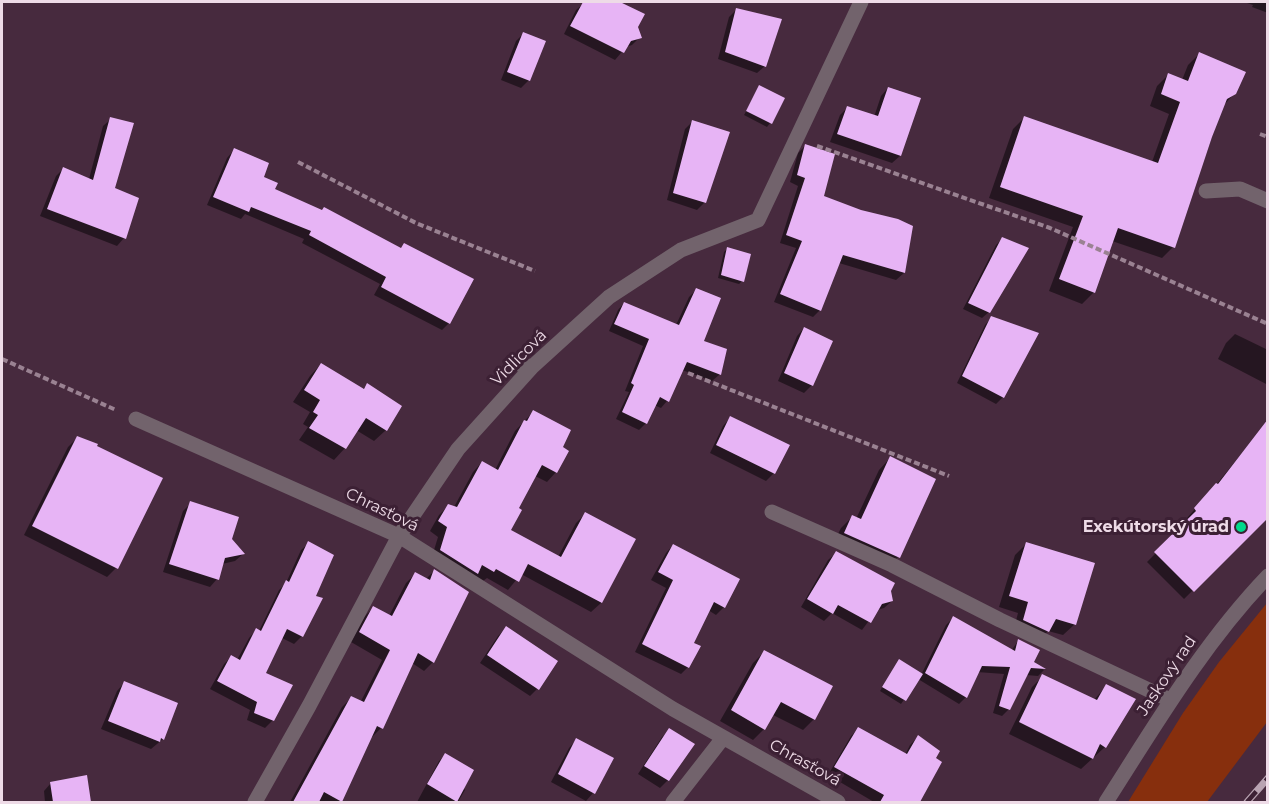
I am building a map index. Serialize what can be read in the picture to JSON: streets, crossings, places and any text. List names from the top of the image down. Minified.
{"streets":{"street":["Vidlicová","Chrasťová","Jaskový rad"]},"crossings":[["Vidlicová","Chrasťová"]],"places":["Exekútorský úrad"]}
